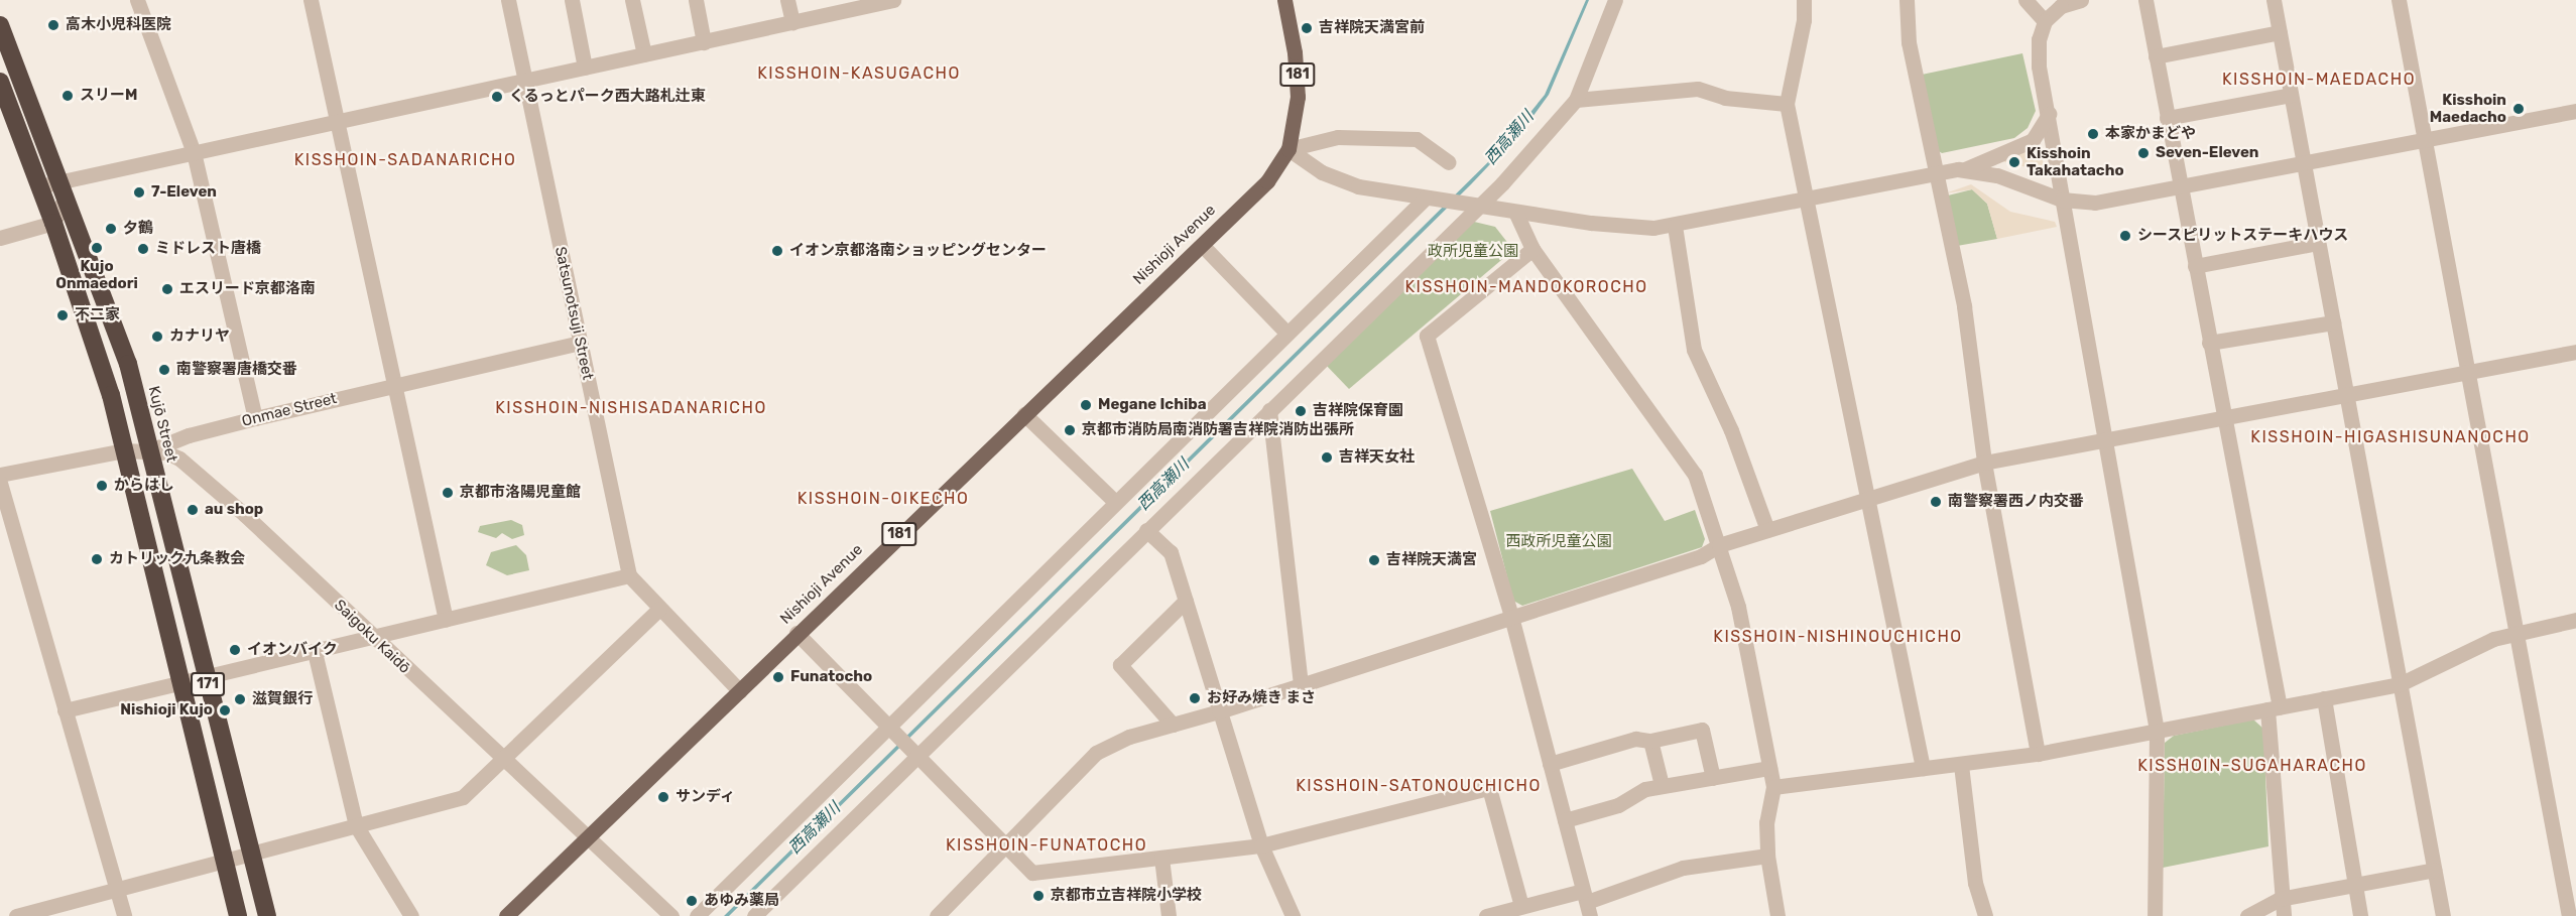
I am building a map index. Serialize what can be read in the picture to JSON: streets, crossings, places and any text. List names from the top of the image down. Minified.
{"streets":{"highway":["Kujō Street","171"],"main road":["181","Nishioji Avenue"],"street":["Satsunotsuji Street","Onmae Street","Saigoku Kaidō"]},"crossings":[["181","Nishioji Avenue"],["Nishioji Avenue","Saigoku Kaidō"],["Satsunotsuji Street","Onmae Street"],["Onmae Street","Kujō Street"],["Onmae Street","Saigoku Kaidō"],["Onmae Street","171"],["Kujō Street","Saigoku Kaidō"]],"districts":["KISSHOIN-KASUGACHO","KISSHOIN-MAEDACHO","KISSHOIN-SADANARICHO","KISSHOIN-MANDOKOROCHO","KISSHOIN-NISHISADANARICHO","KISSHOIN-HIGASHISUNANOCHO","KISSHOIN-OIKECHO","KISSHOIN-NISHINOUCHICHO","KISSHOIN-SUGAHARACHO","KISSHOIN-SATONOUCHICHO","KISSHOIN-FUNATOCHO"],"water":["西高瀬川"],"parks":["政所児童公園","西政所児童公園"],"places":["高木小児科医院","吉祥院天満宮前","スリーM","くるっとパーク西大路札辻東","Kisshoin Maedacho","本家かまどや","Seven-Eleven","Kisshoin Takahatacho","7-Eleven","夕鶴","シースピリットステーキハウス","Kujo Onmaedori","ミドレスト唐橋","イオン京都洛南ショッピングセンター","エスリード京都洛南","不二家","カナリヤ","南警察署唐橋交番","Megane Ichiba","吉祥院保育園","京都市消防局南消防署吉祥院消防出張所","吉祥天女社","からはし","京都市洛陽児童館","南警察署西ノ内交番","au shop","カトリック九条教会","吉祥院天満宮","イオンバイク","Funatocho","お好み焼き まさ","滋賀銀行","Nishioji Kujo","サンディ","京都市立吉祥院小学校","あゆみ薬局"]}
